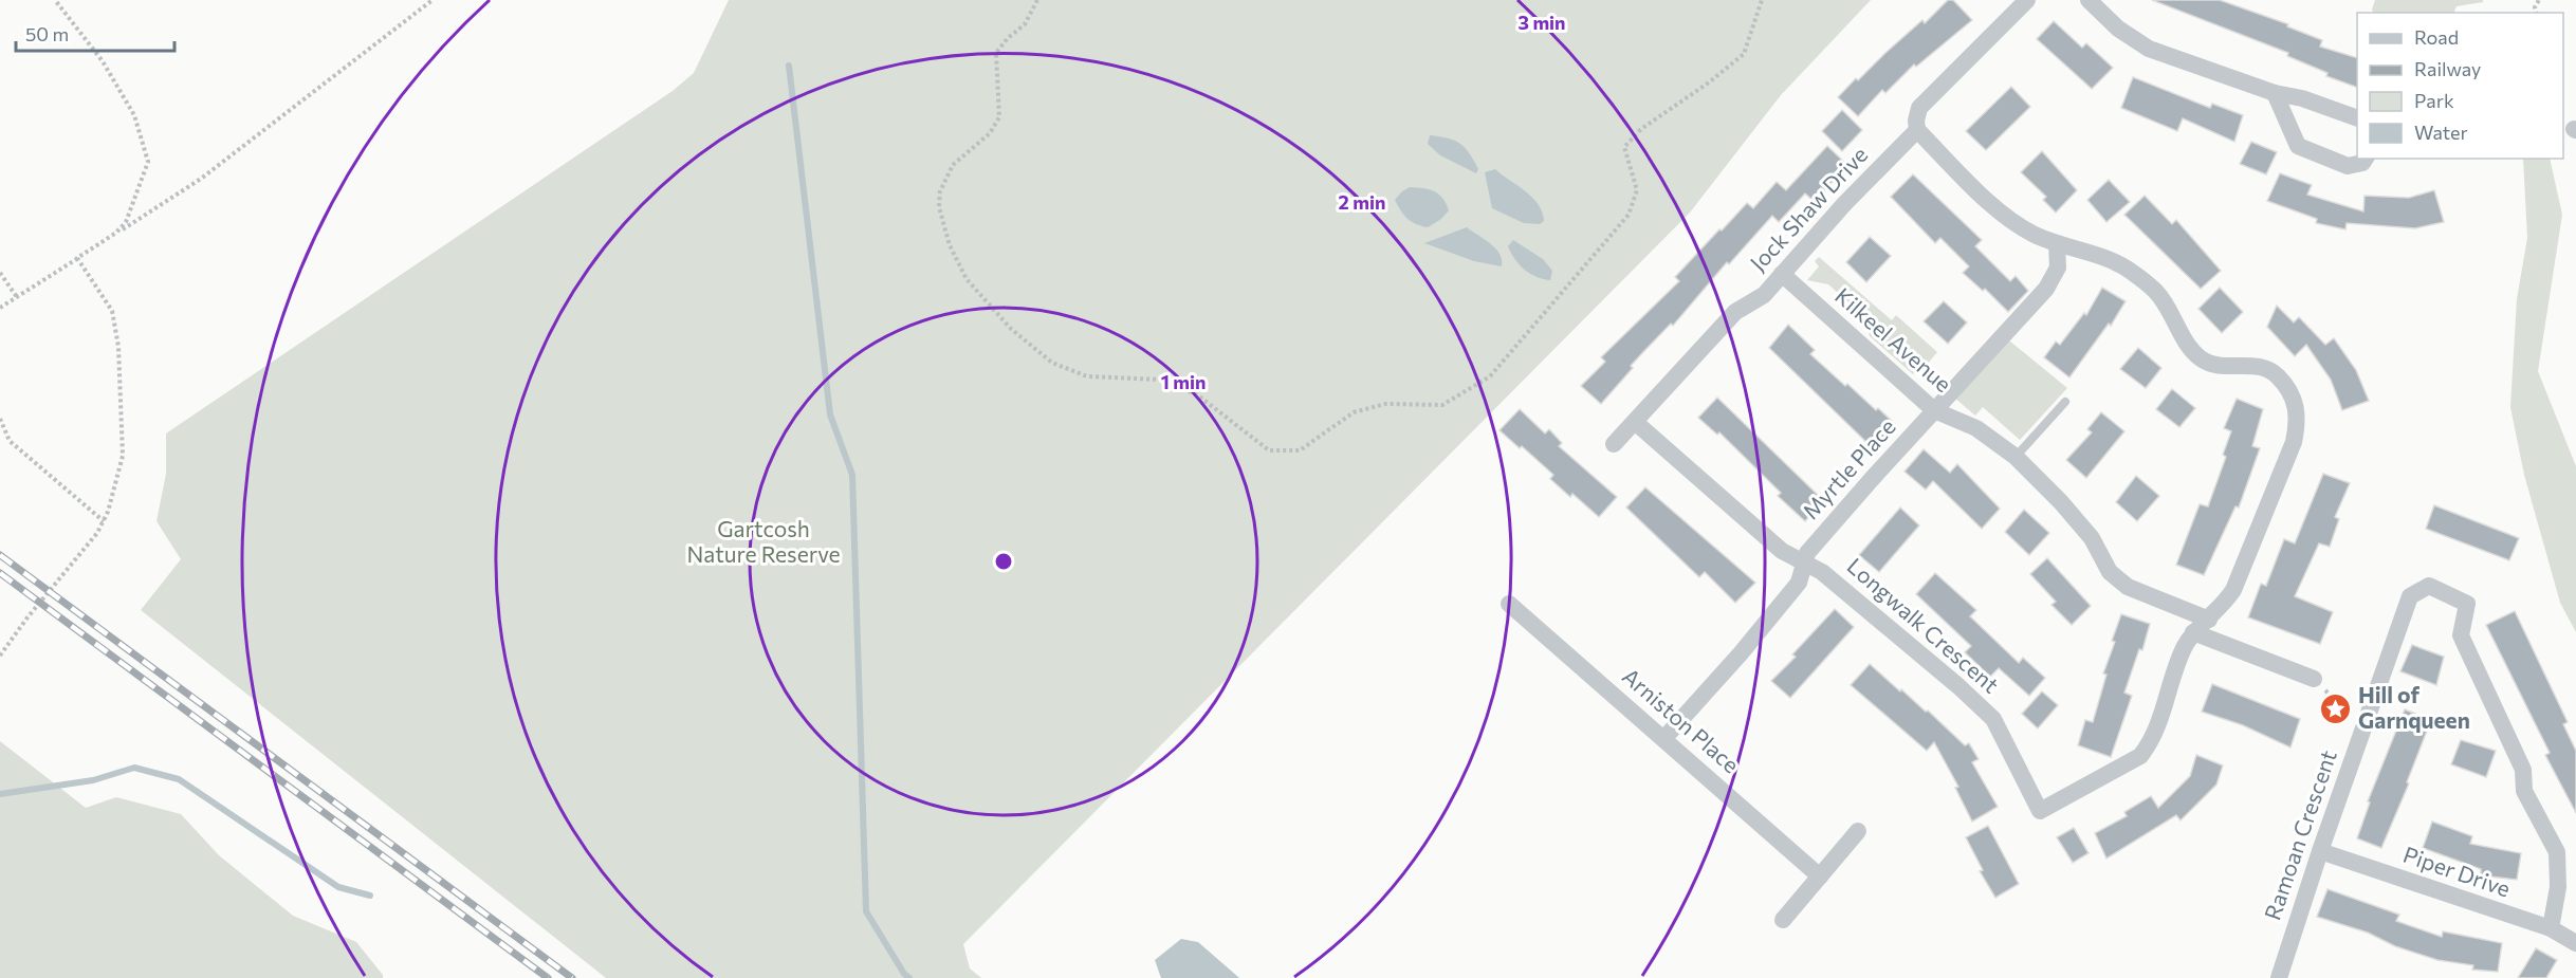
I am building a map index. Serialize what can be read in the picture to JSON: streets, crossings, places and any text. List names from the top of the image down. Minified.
{"streets":{"street":["Jock Shaw Drive","Kilkeel Avenue","Myrtle Place","Longwalk Crescent","Arniston Place","Ramoan Crescent","Piper Drive"]},"crossings":[["Jock Shaw Drive","Kilkeel Avenue"],["Jock Shaw Drive","Longwalk Crescent"],["Kilkeel Avenue","Myrtle Place"],["Kilkeel Avenue","Longwalk Crescent"],["Myrtle Place","Longwalk Crescent"],["Myrtle Place","Arniston Place"],["Ramoan Crescent","Piper Drive"]],"parks":["Gartcosh Nature Reserve"],"places":{"place":["Hill of Garnqueen"]},"legend":["Road","Railway","Park","Water"],"scale_bar":"50 m","rings":["3 min","2 min","1 min"]}
